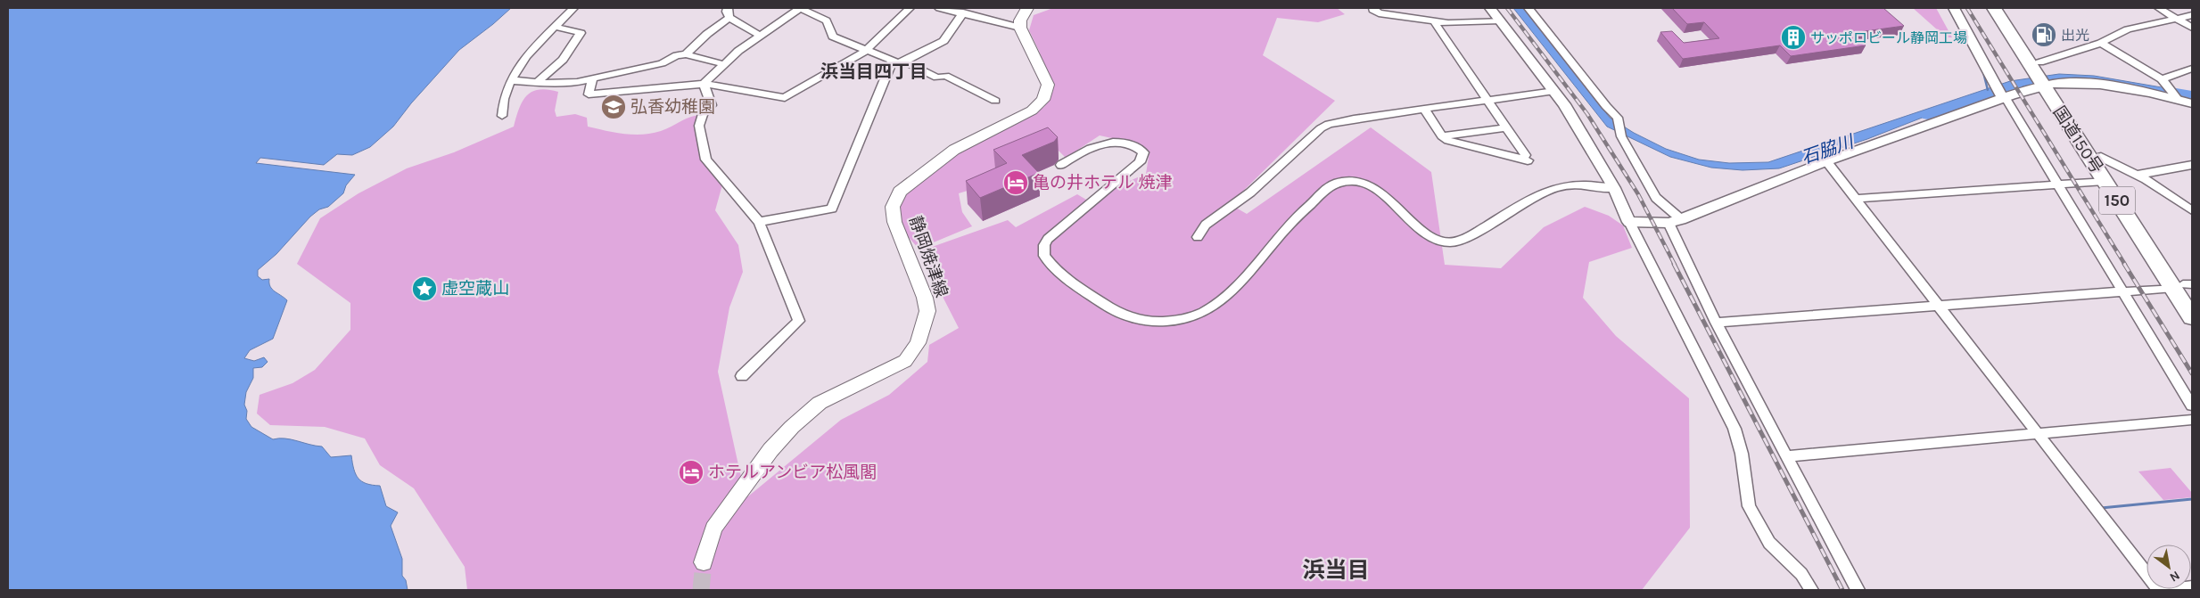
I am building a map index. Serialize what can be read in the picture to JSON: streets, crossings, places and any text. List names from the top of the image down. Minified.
{"streets":{"highway":["国道150号","150"],"main road":["静岡焼津線"]},"districts":["浜当目四丁目","浜当目"],"water":["石脇川"],"places":{"fuel station":["出光"],"building":["サッポロビール静岡工場"],"school or university":["弘香幼稚園"],"hotel":["亀の井ホテル 焼津","ホテルアンビア松風閣"],"place":["虚空蔵山"]},"north":"bottom right"}
